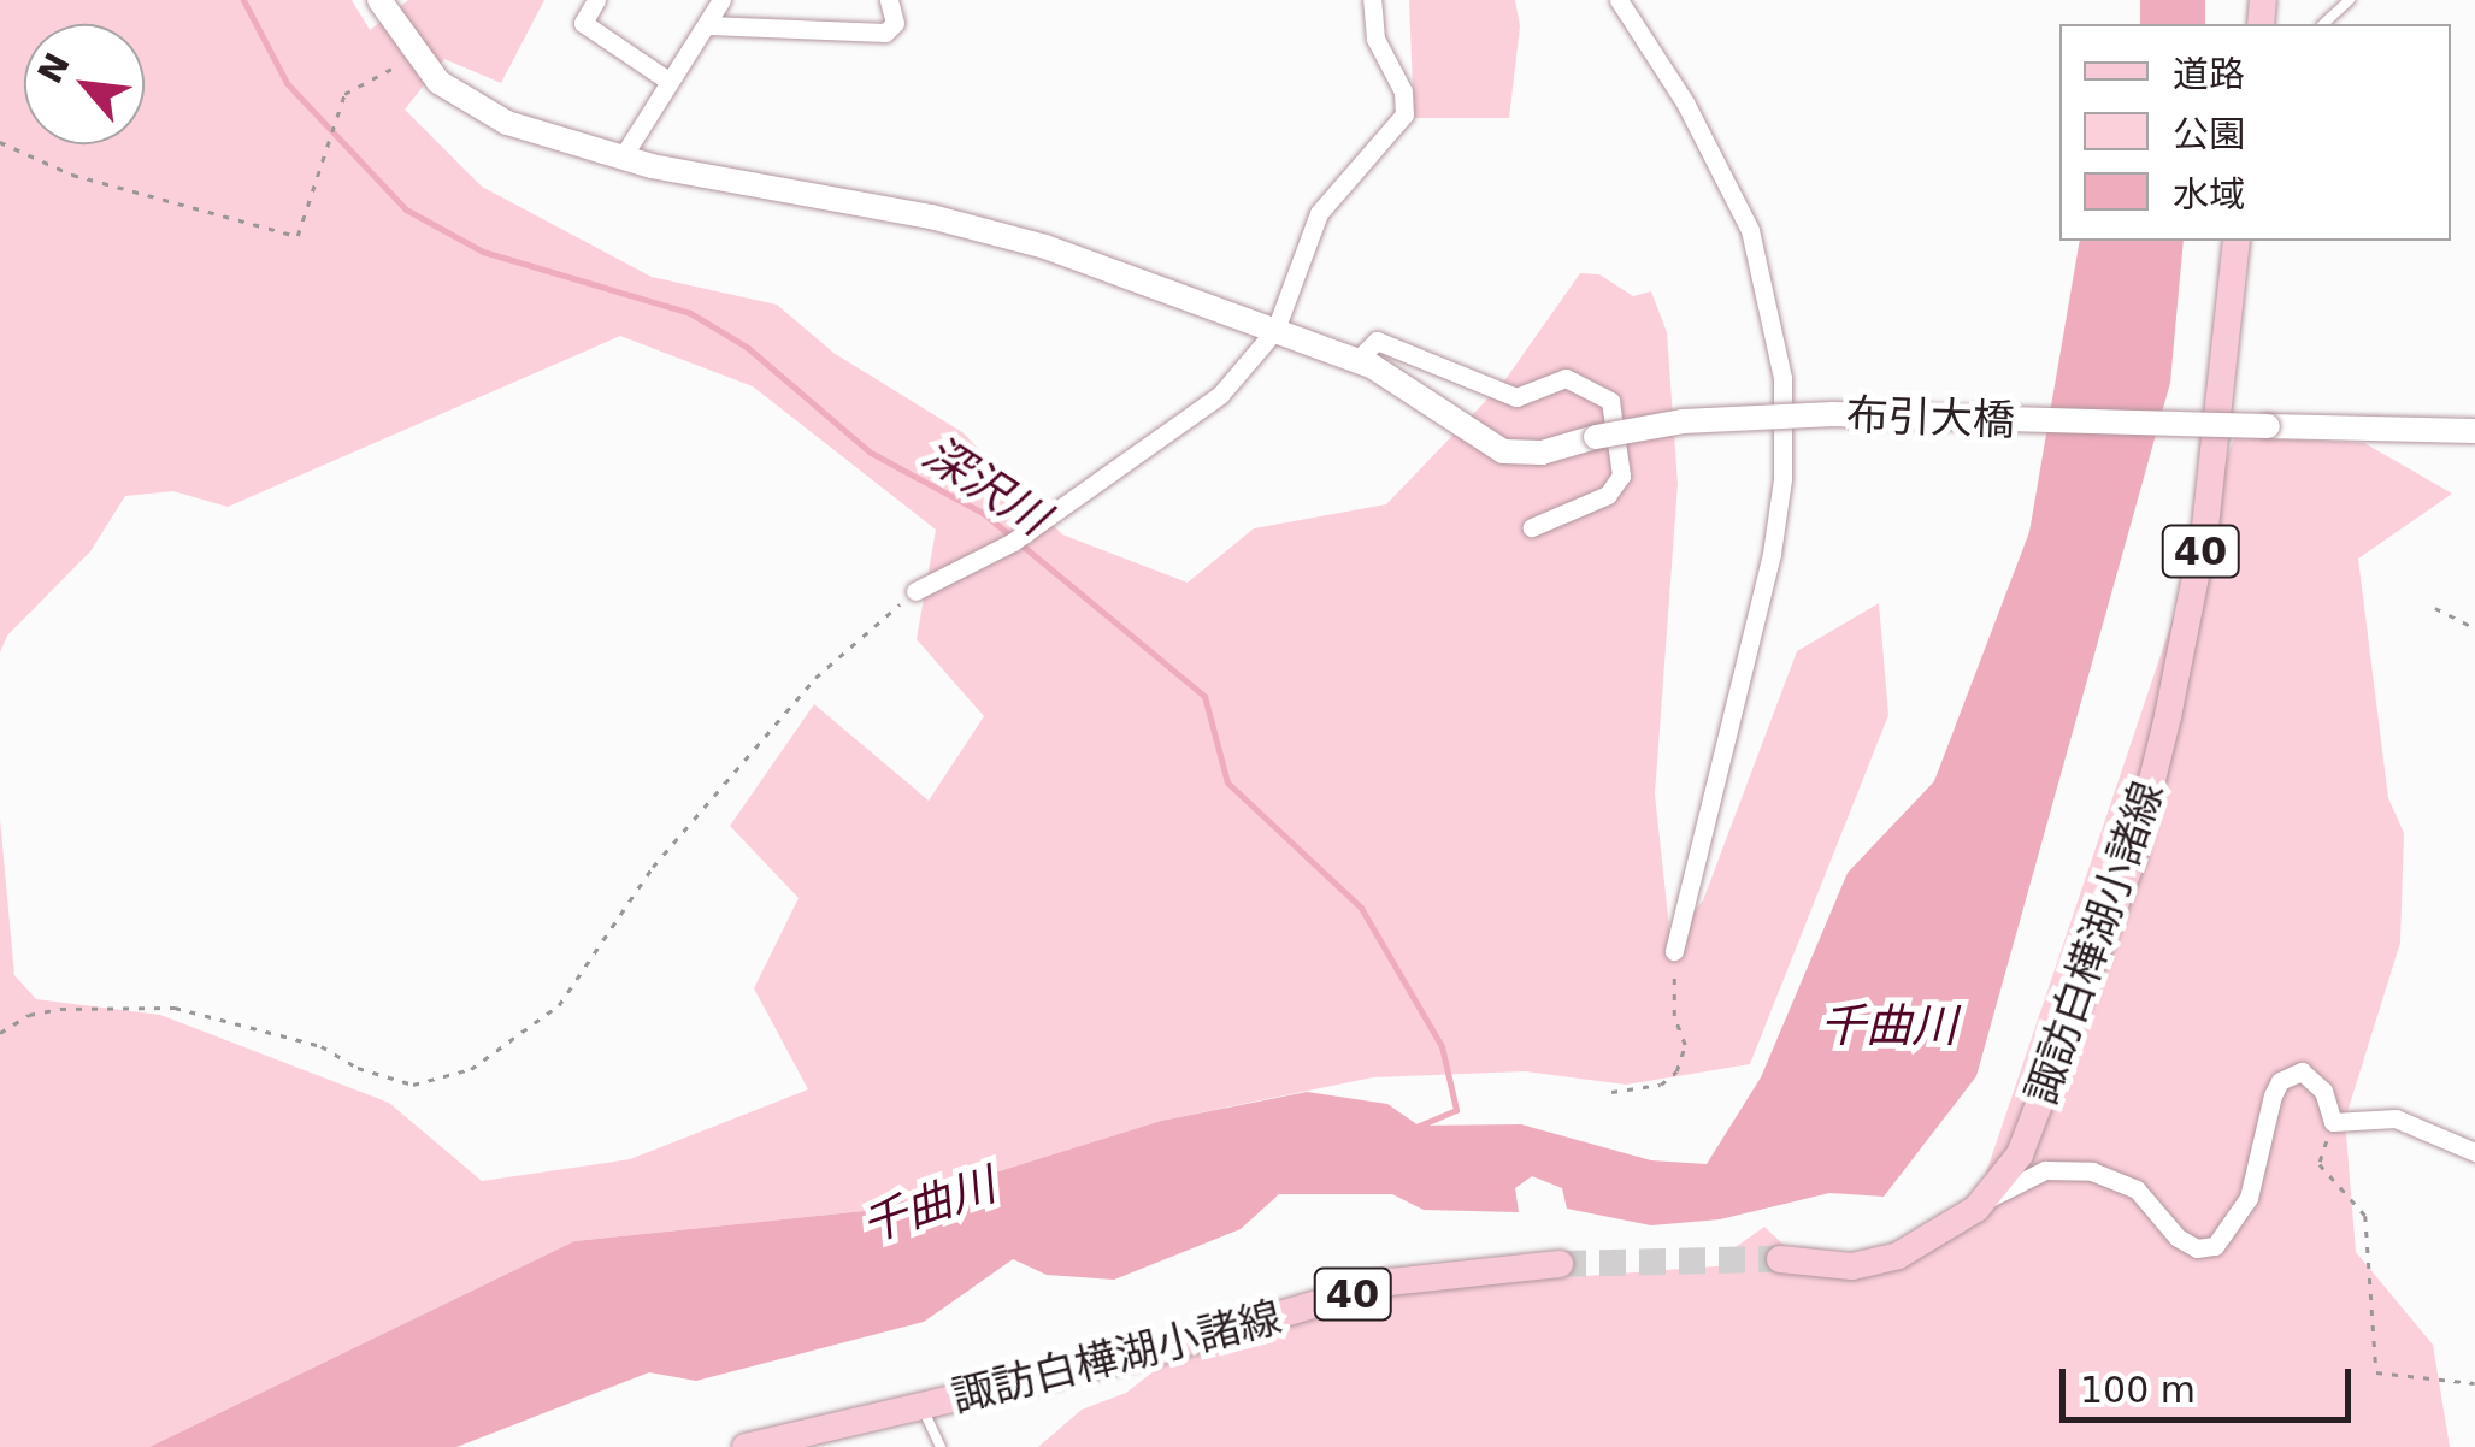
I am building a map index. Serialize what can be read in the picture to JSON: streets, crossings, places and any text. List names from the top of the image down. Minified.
{"streets":{"main road":["布引大橋","40","諏訪白樺湖小諸線"]},"water":["深沢川","千曲川"],"legend":["道路","公園","水域"],"scale_bar":"100 m","north":"top left"}
